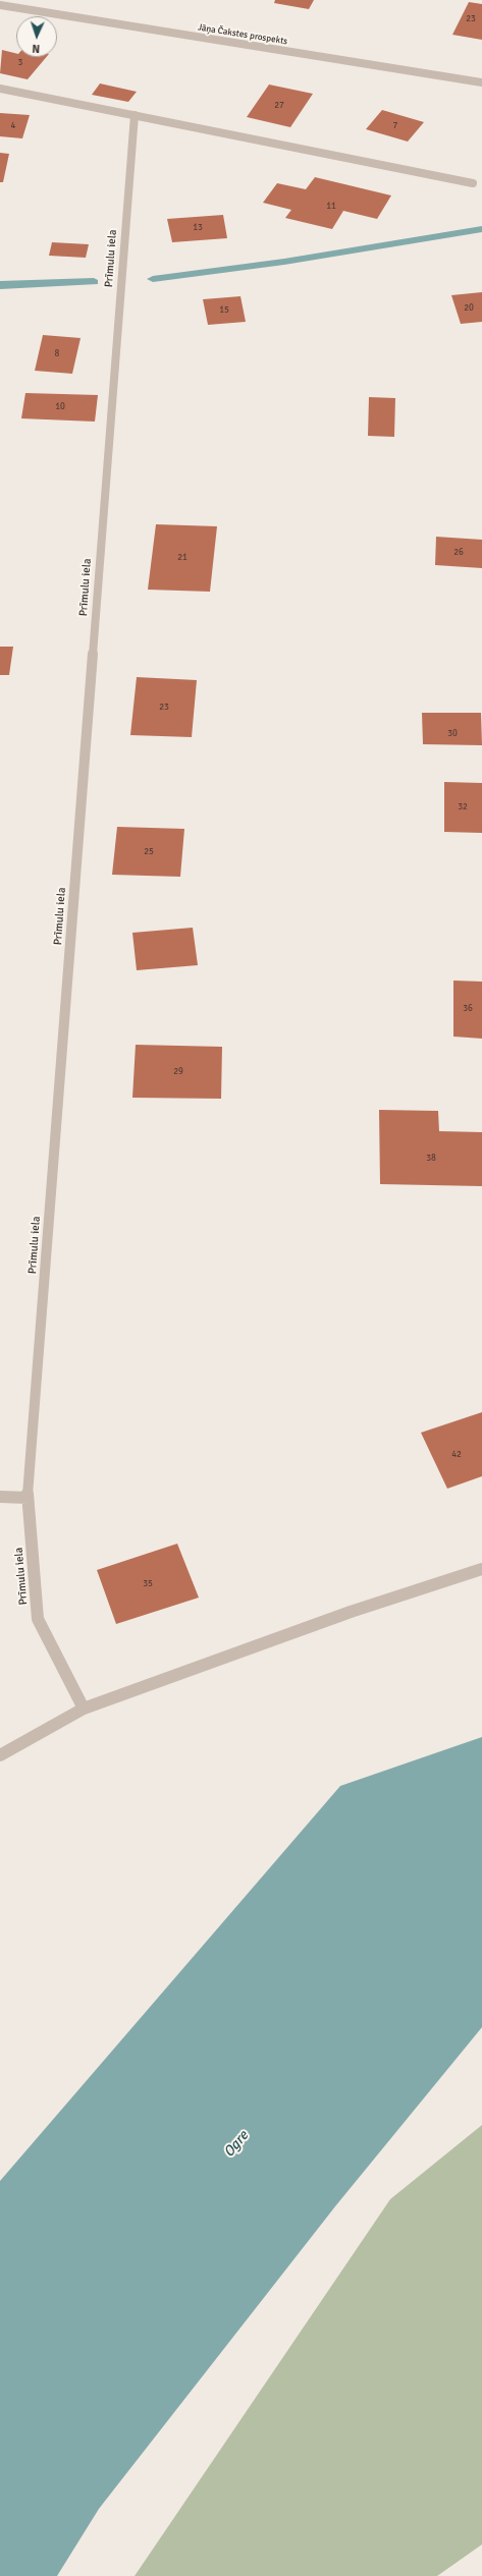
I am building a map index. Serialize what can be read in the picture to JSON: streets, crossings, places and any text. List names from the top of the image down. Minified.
{"streets":{"street":["Jāņa Čakstes prospekts","Prīmulu iela"]},"water":["Ogre"],"house_numbers":["23","3","27","4","7","11","13","20","15","8","10","26","21","23","30","32","25","36","29","38","42","35"],"north":"bottom"}
